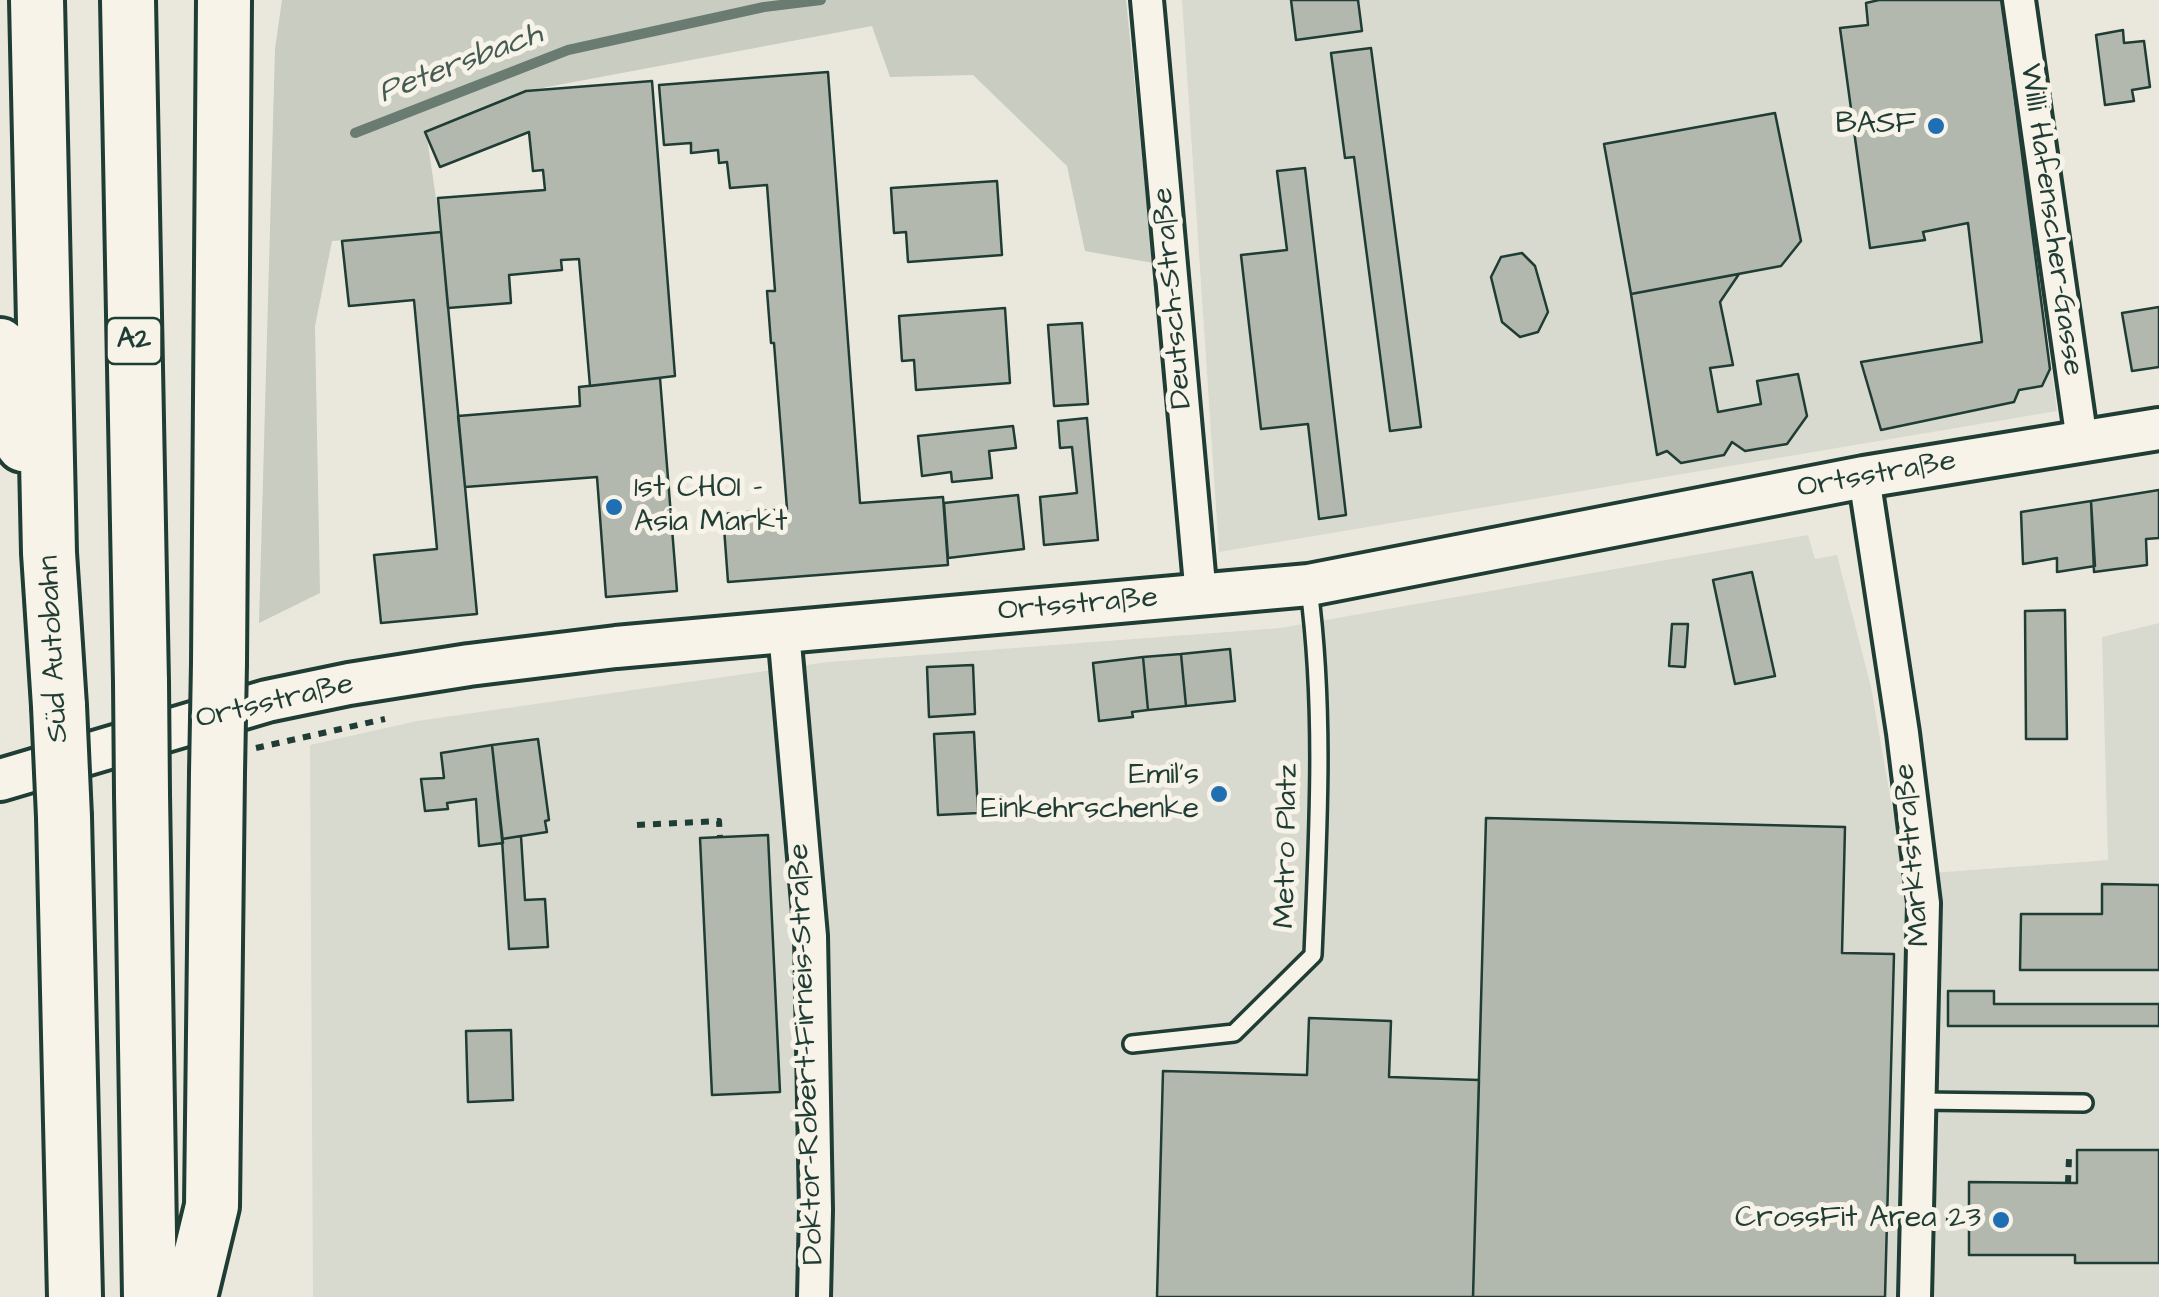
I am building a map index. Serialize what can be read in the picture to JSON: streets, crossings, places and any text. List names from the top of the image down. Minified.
{"streets":{"highway":["A2","Süd Autobahn"],"main road":["Ortsstraße"],"street":["Willi Hafenscher-Gasse","Deutsch-Straße","Marktstraße","Doktor-Robert-Firneis-Straße"],"lane":["Metro Platz"]},"crossings":[["Willi Hafenscher-Gasse","Ortsstraße"],["Deutsch-Straße","Ortsstraße"],["Ortsstraße","Metro Platz"],["Ortsstraße","Marktstraße"],["Ortsstraße","Doktor-Robert-Firneis-Straße"]],"water":["Petersbach"],"places":["BASF","1st CHOI - Asia Markt","Emil's Einkehrschenke","CrossFit Area 23"]}
